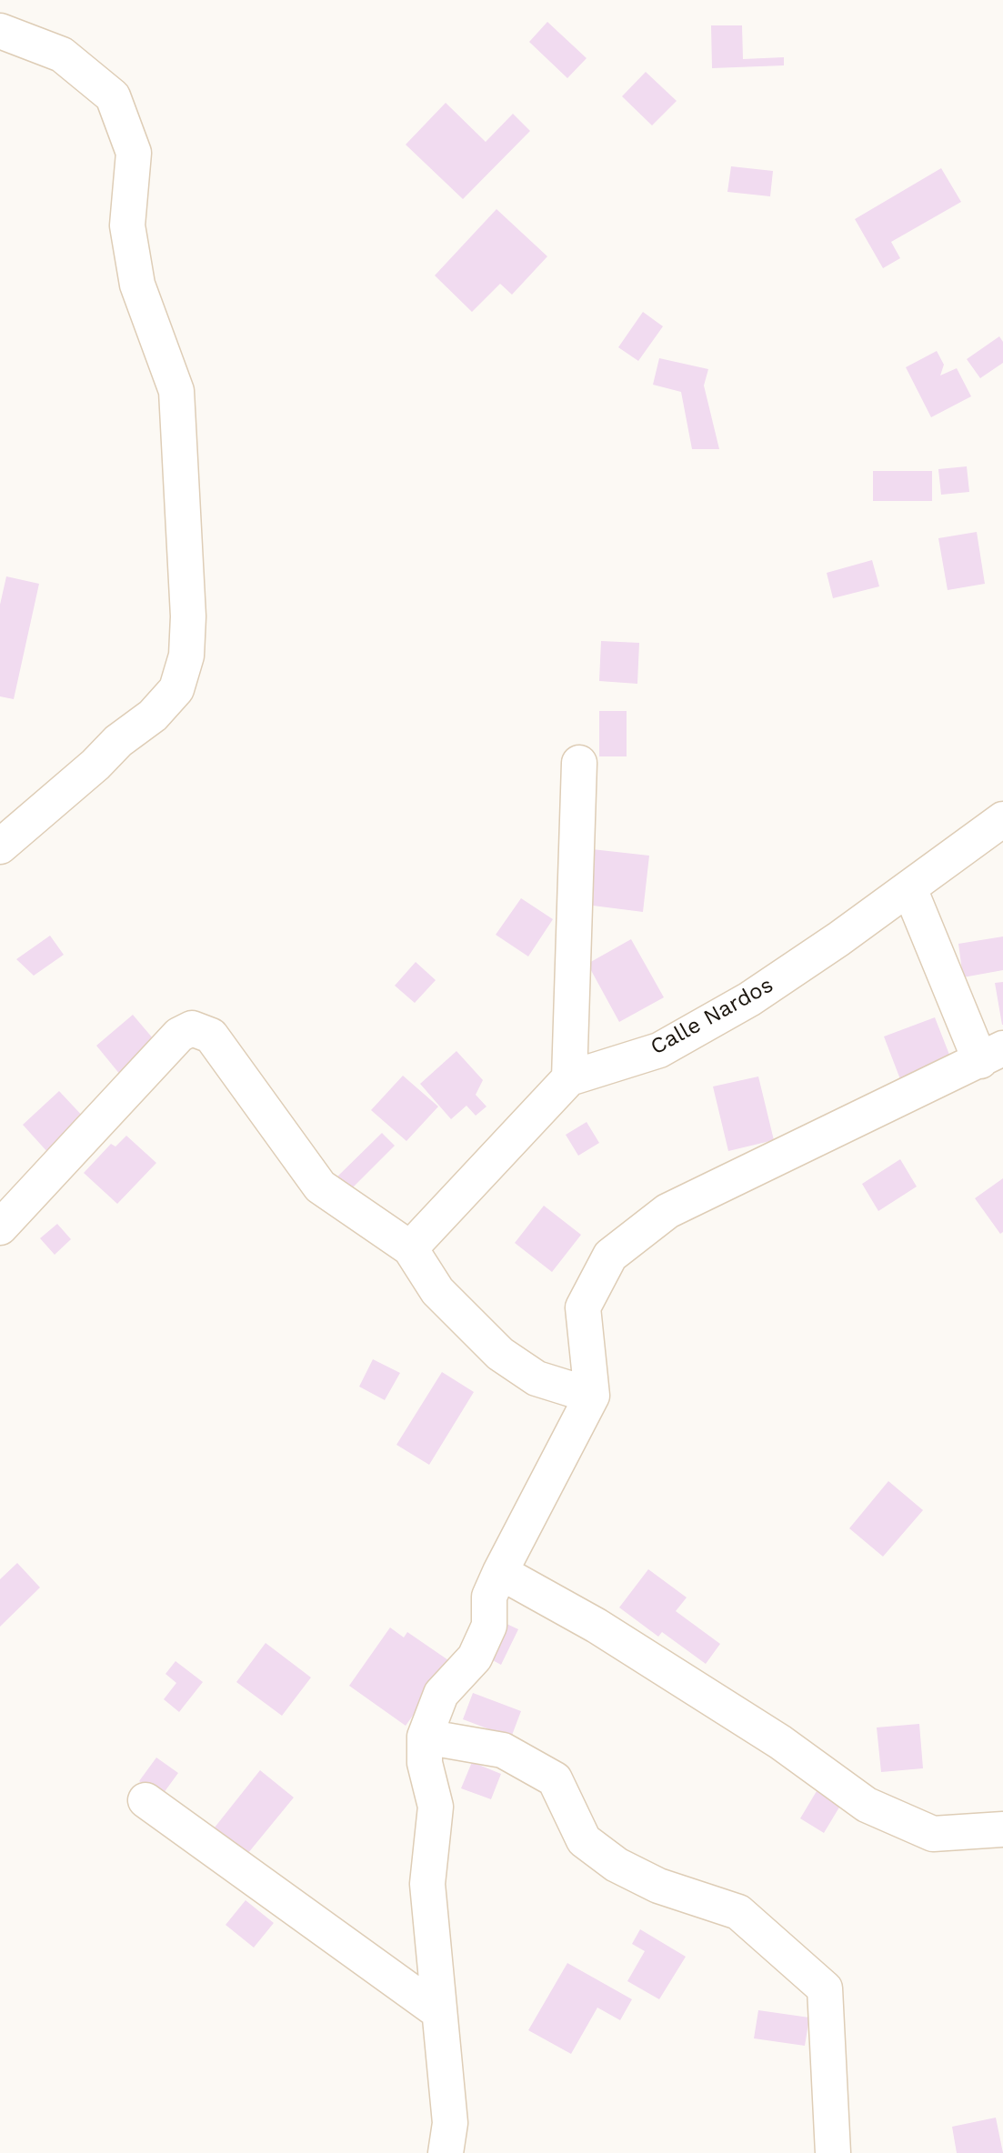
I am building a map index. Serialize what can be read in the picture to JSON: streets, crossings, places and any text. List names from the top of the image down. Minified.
{"streets":{"street":["Calle Nardos"]}}
